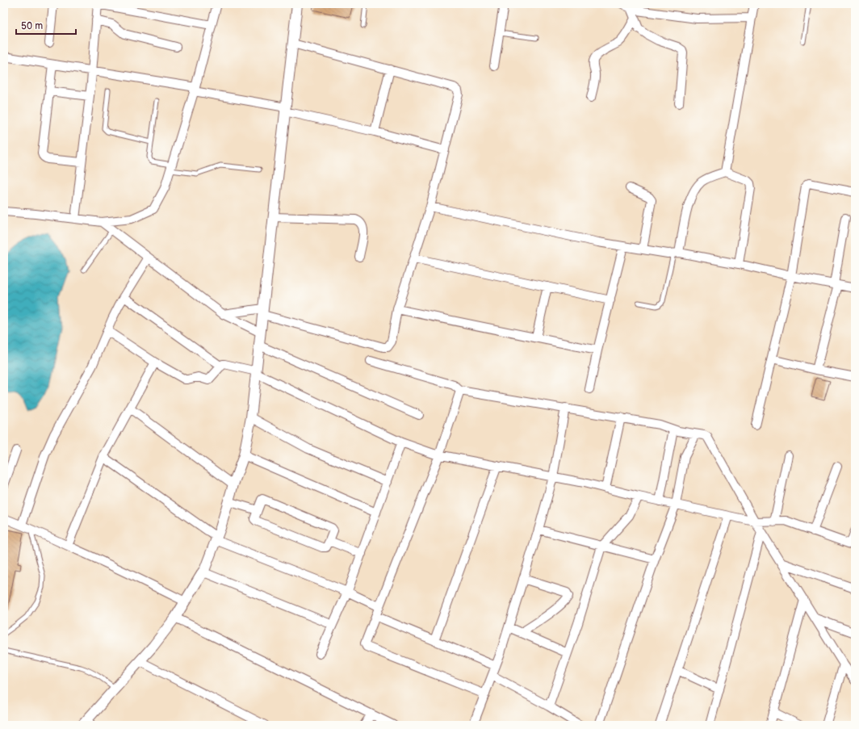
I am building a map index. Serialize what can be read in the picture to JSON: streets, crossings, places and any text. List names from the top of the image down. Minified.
{"scale_bar":"50 m"}
